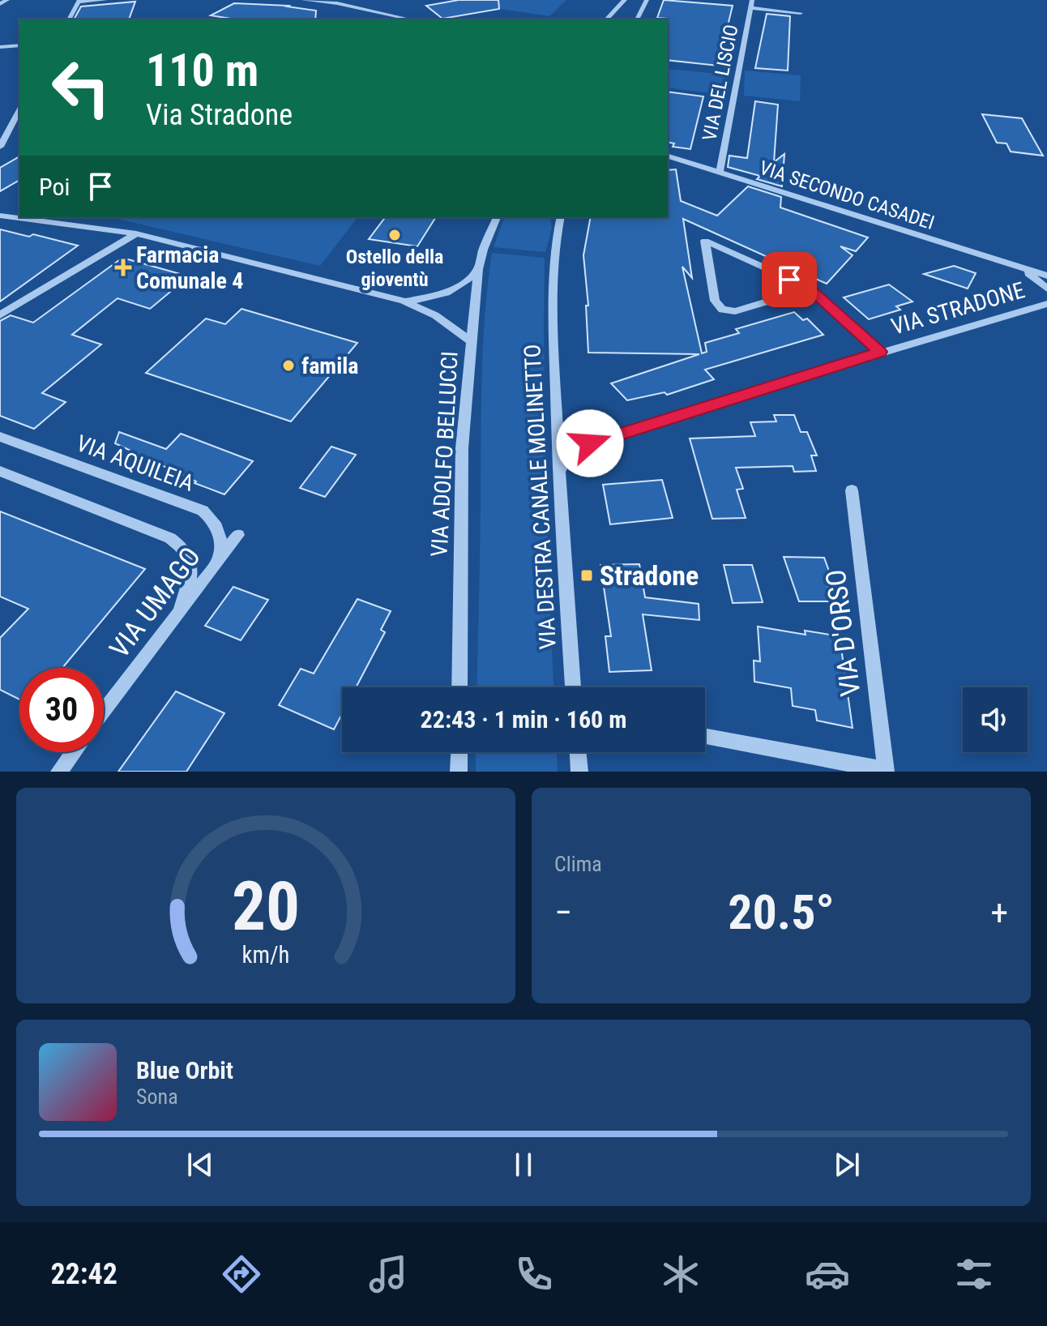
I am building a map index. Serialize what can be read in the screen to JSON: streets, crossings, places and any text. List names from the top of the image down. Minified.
{"streets":{"street":["VIA DEL LISCIO","VIA SECONDO CASADEI","VIA STRADONE","VIA ADOLFO BELLUCCI","VIA AQUILEIA","VIA DESTRA CANALE MOLINETTO","VIA UMAGO","VIA D'ORSO"]},"crossings":[["VIA DEL LISCIO","VIA SECONDO CASADEI"],["VIA STRADONE","VIA DESTRA CANALE MOLINETTO"],["VIA AQUILEIA","VIA UMAGO"]],"places":{"other":["Ostello della gioventù","famila"],"health":["Farmacia Comunale 4"],"transit":["Stradone"]},"page":{"turn":["110 m","Via Stradone"],"then":"Poi","limit":"30","trip":"22:43 · 1 min · 160 m","tile":"Clima","heat":["−","20.5°","+"],"song":["Blue Orbit","Sona"],"tabs":"22:42","gauge":["20","km/h"]}}
